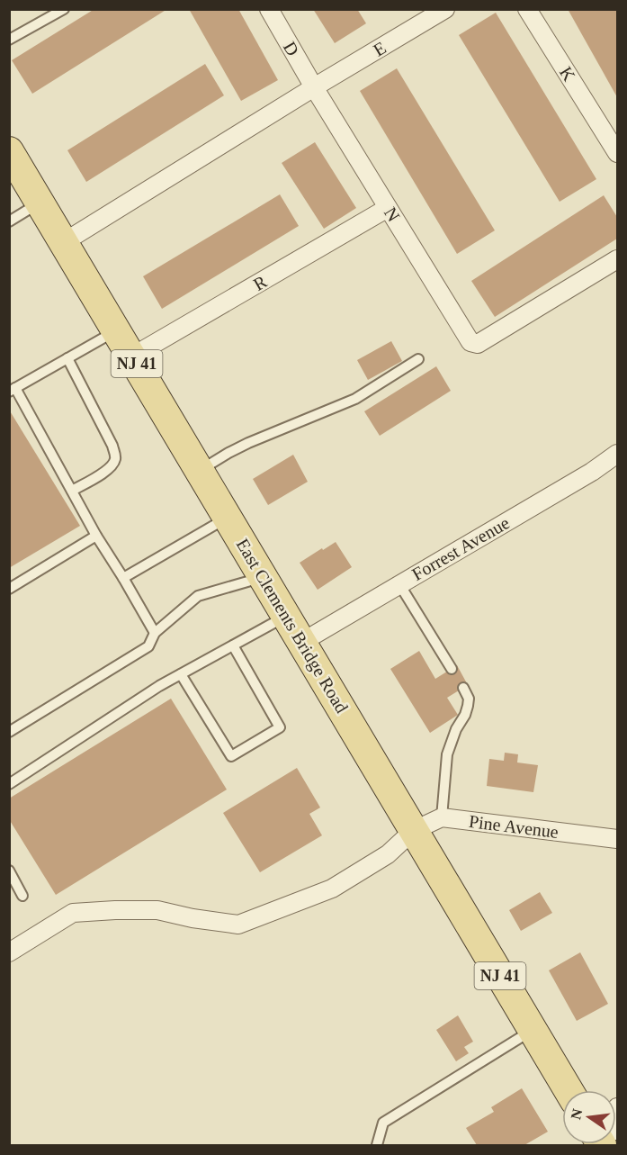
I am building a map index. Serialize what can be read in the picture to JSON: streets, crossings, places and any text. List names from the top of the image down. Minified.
{"streets":{"main road":["NJ 41","East Clements Bridge Road"],"street":["D","E","K","N","R","Forrest Avenue","Pine Avenue"]},"crossings":[["D","E"],["D","N"],["E","N"],["N","R"],["R","East Clements Bridge Road"],["Forrest Avenue","East Clements Bridge Road"]],"north":"left"}
